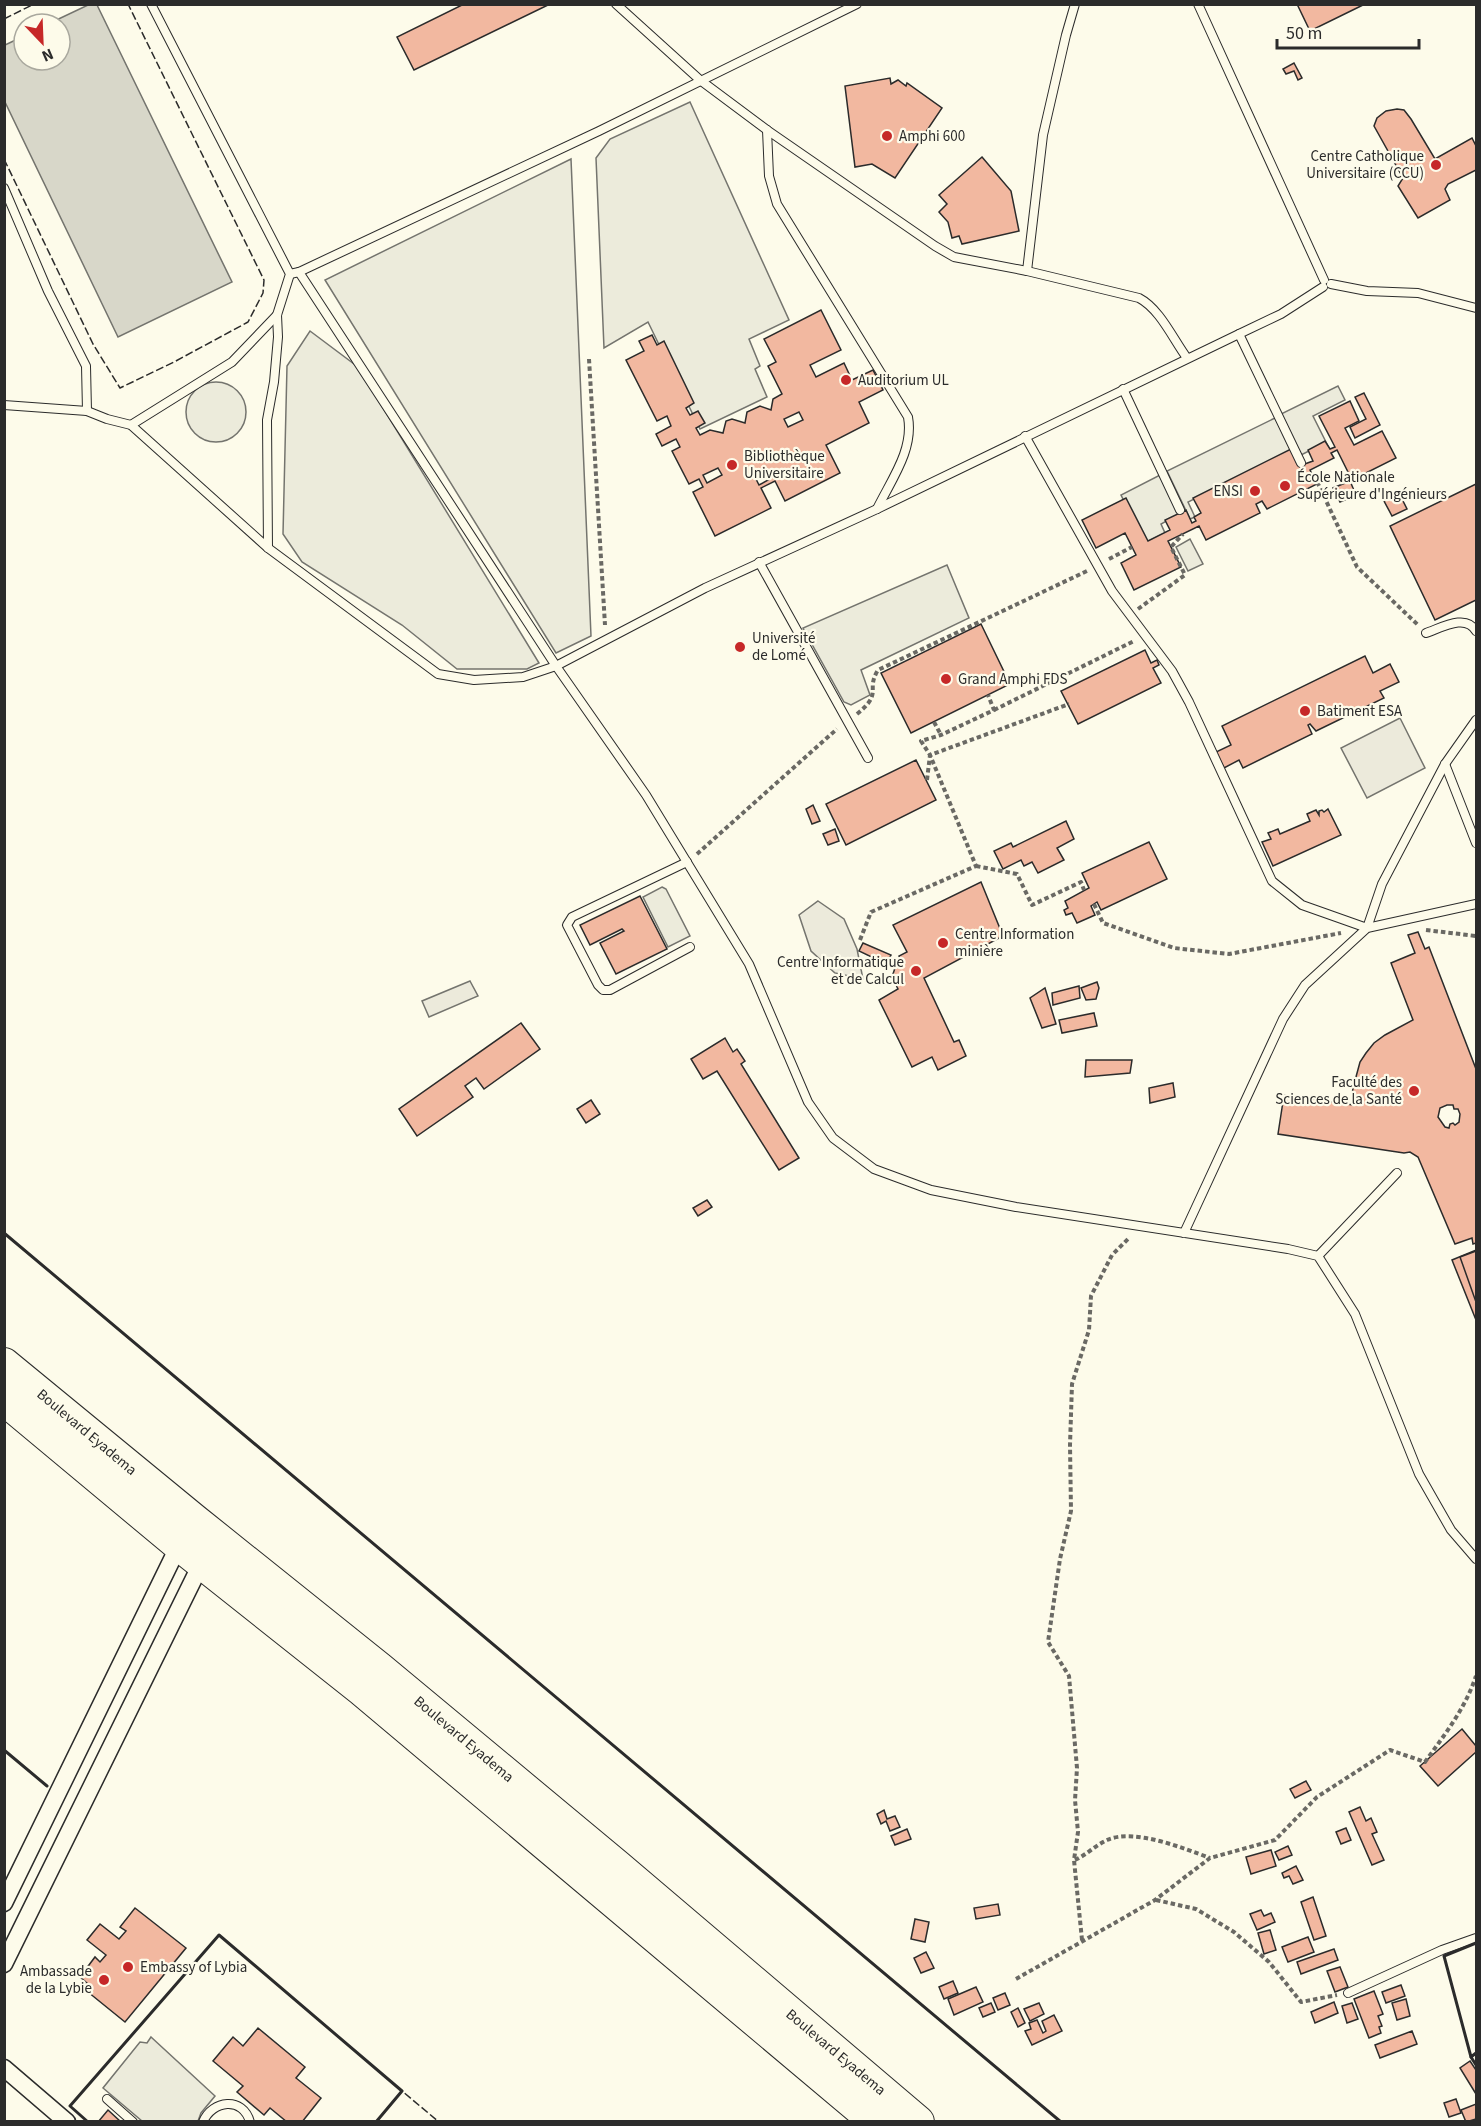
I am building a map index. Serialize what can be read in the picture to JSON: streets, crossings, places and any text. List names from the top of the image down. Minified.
{"streets":{"highway":["Boulevard Eyadema"]},"places":["Amphi 600","Centre Catholique Universitaire (CCU)","Auditorium UL","Bibliothèque Universitaire","École Nationale Supérieure d'Ingénieurs","ENSI","Université de Lomé","Grand Amphi FDS","Batiment ESA","Centre Information minière","Centre Informatique et de Calcul","Faculté des Sciences de la Santé","Embassy of Lybia","Ambassade de la Lybie"],"scale_bar":"50 m","north":"bottom right"}
